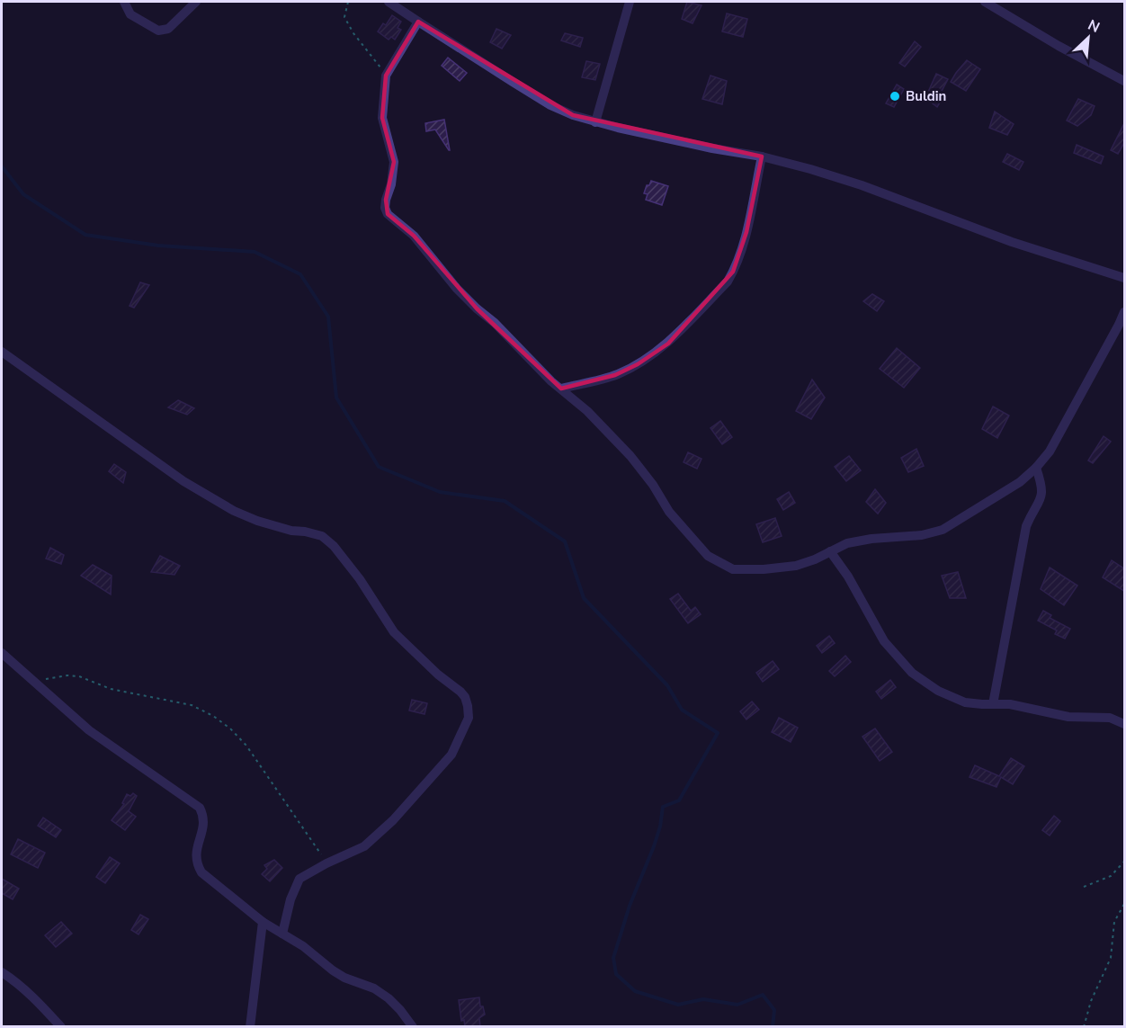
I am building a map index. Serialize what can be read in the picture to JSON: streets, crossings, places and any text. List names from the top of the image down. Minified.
{"places":["Buldin"],"north":"top right"}
